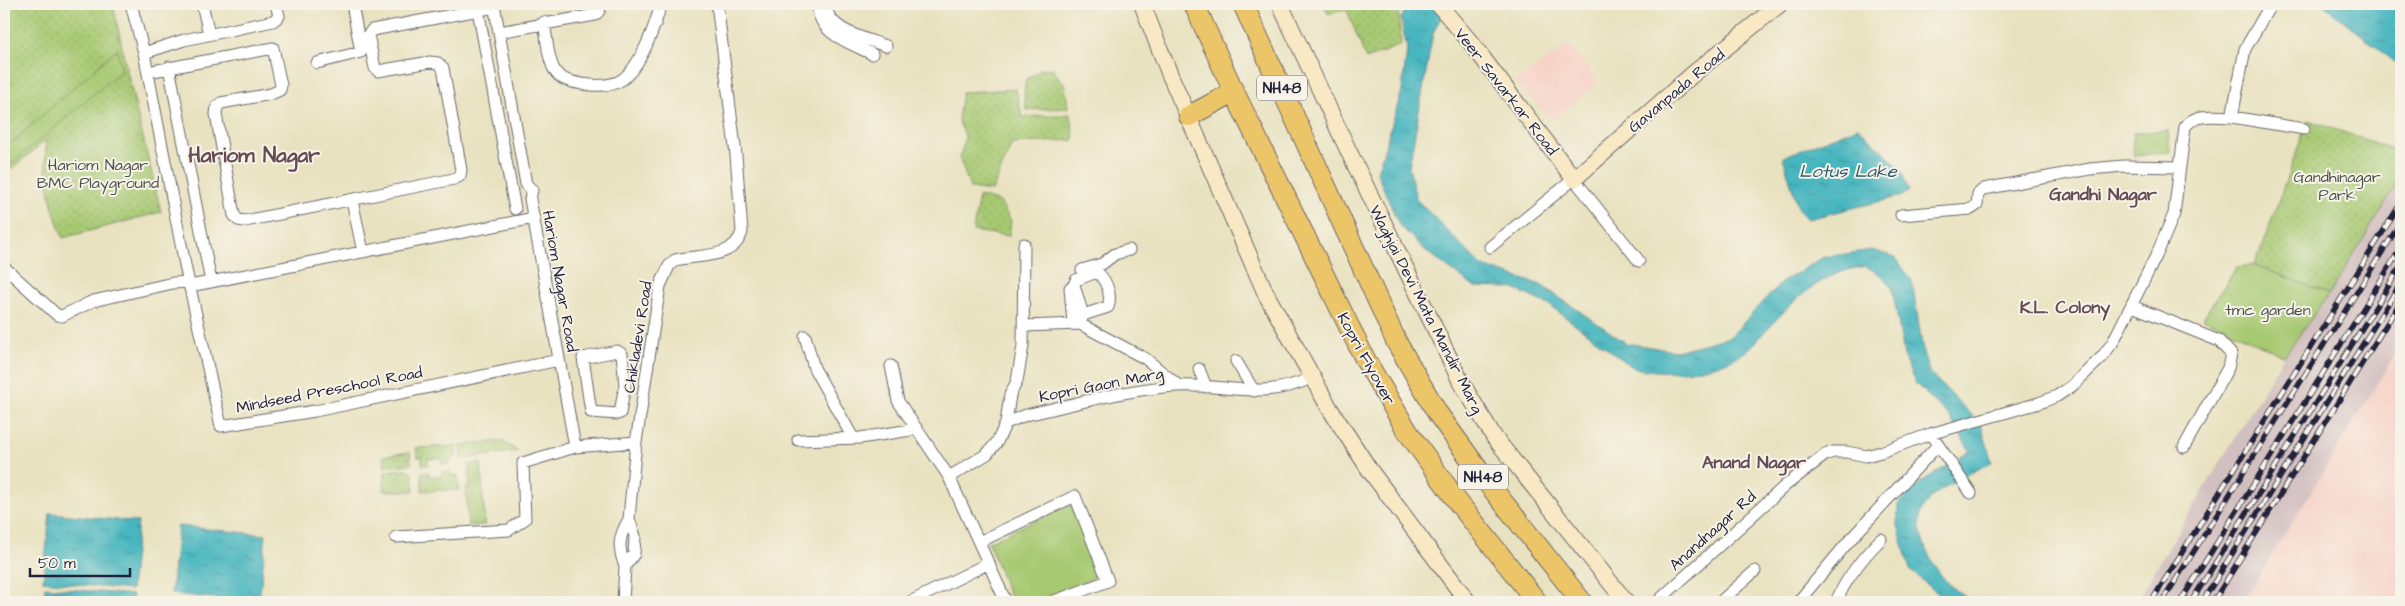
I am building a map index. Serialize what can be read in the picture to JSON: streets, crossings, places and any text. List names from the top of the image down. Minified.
{"streets":{"highway":["NH48","Kopri Flyover"],"street":["Gavanpada Road","Veer Savarkar Road","Hariom Nagar Road","Waghjai Devi Mata Mandir Marg","Chikladevi Road","Kopri Gaon Marg","Mindseed Preschool Road","Anandnagar Rd"]},"crossings":[["NH48","Kopri Flyover"],["Gavanpada Road","Veer Savarkar Road"],["Hariom Nagar Road","Mindseed Preschool Road"]],"districts":["Hariom Nagar","Gandhi Nagar","K.L. Colony","Anand Nagar"],"water":["Lotus Lake"],"parks":["Hariom Nagar BMC Playground","Gandhinagar Park","tmc garden"],"scale_bar":"50 m"}
